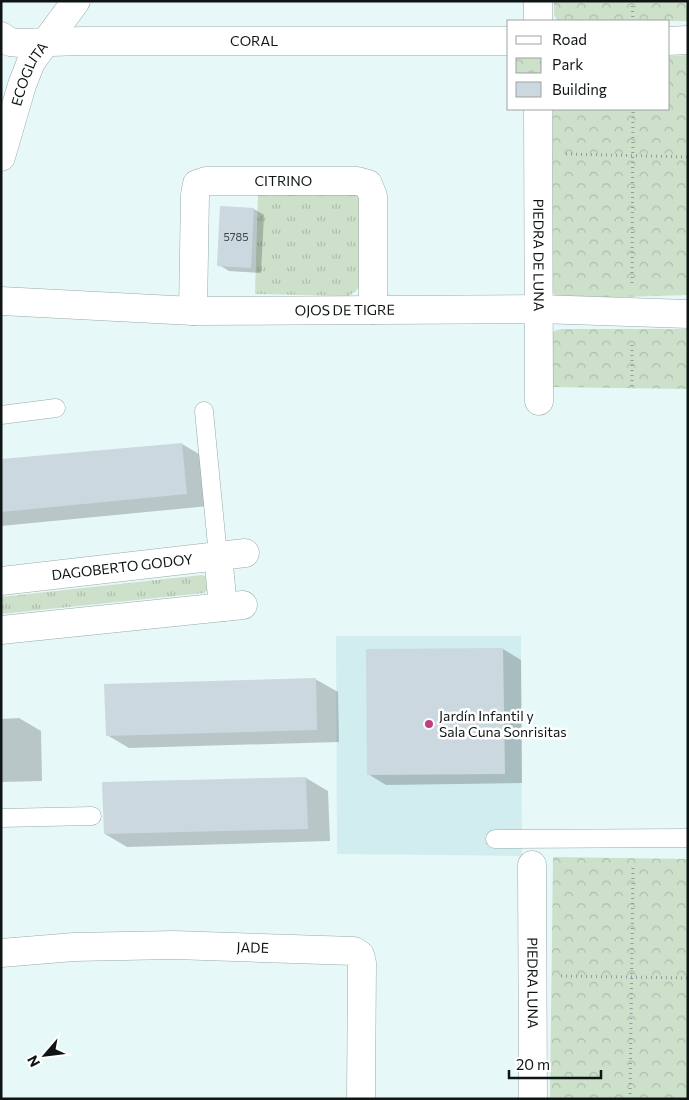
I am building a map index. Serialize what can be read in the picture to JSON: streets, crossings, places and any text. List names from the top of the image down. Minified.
{"streets":{"street":["CORAL","ECOGLITA","CITRINO","PIEDRA DE LUNA","OJOS DE TIGRE","DAGOBERTO GODOY","JADE","PIEDRA LUNA"]},"crossings":[["CORAL","ECOGLITA"],["CITRINO","OJOS DE TIGRE"],["PIEDRA DE LUNA","OJOS DE TIGRE"]],"places":["Jardín Infantil y Sala Cuna Sonrisitas"],"house_numbers":["5785"],"legend":["Road","Park","Building"],"scale_bar":"20 m","north":"bottom left"}
